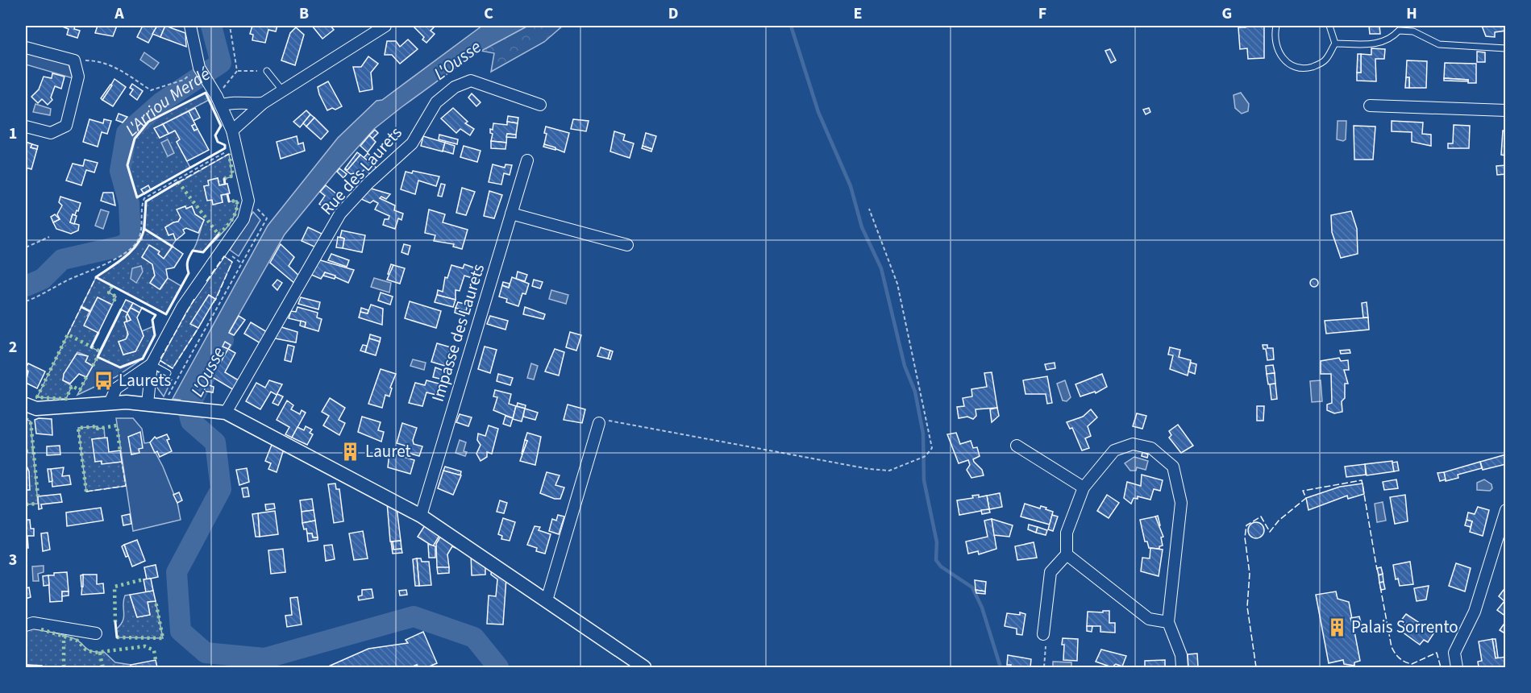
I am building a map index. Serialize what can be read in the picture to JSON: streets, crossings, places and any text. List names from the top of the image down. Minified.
{"streets":{"street":["Rue des Laurets","Impasse des Laurets"]},"water":["L'Ousse","L'Arriou Merdé"],"places":{"bus stop":["Laurets"],"building":["Lauret","Palais Sorrento"]},"grid":{"columns":["A","B","C","D","E","F","G","H"],"rows":["1","2","3"]}}
